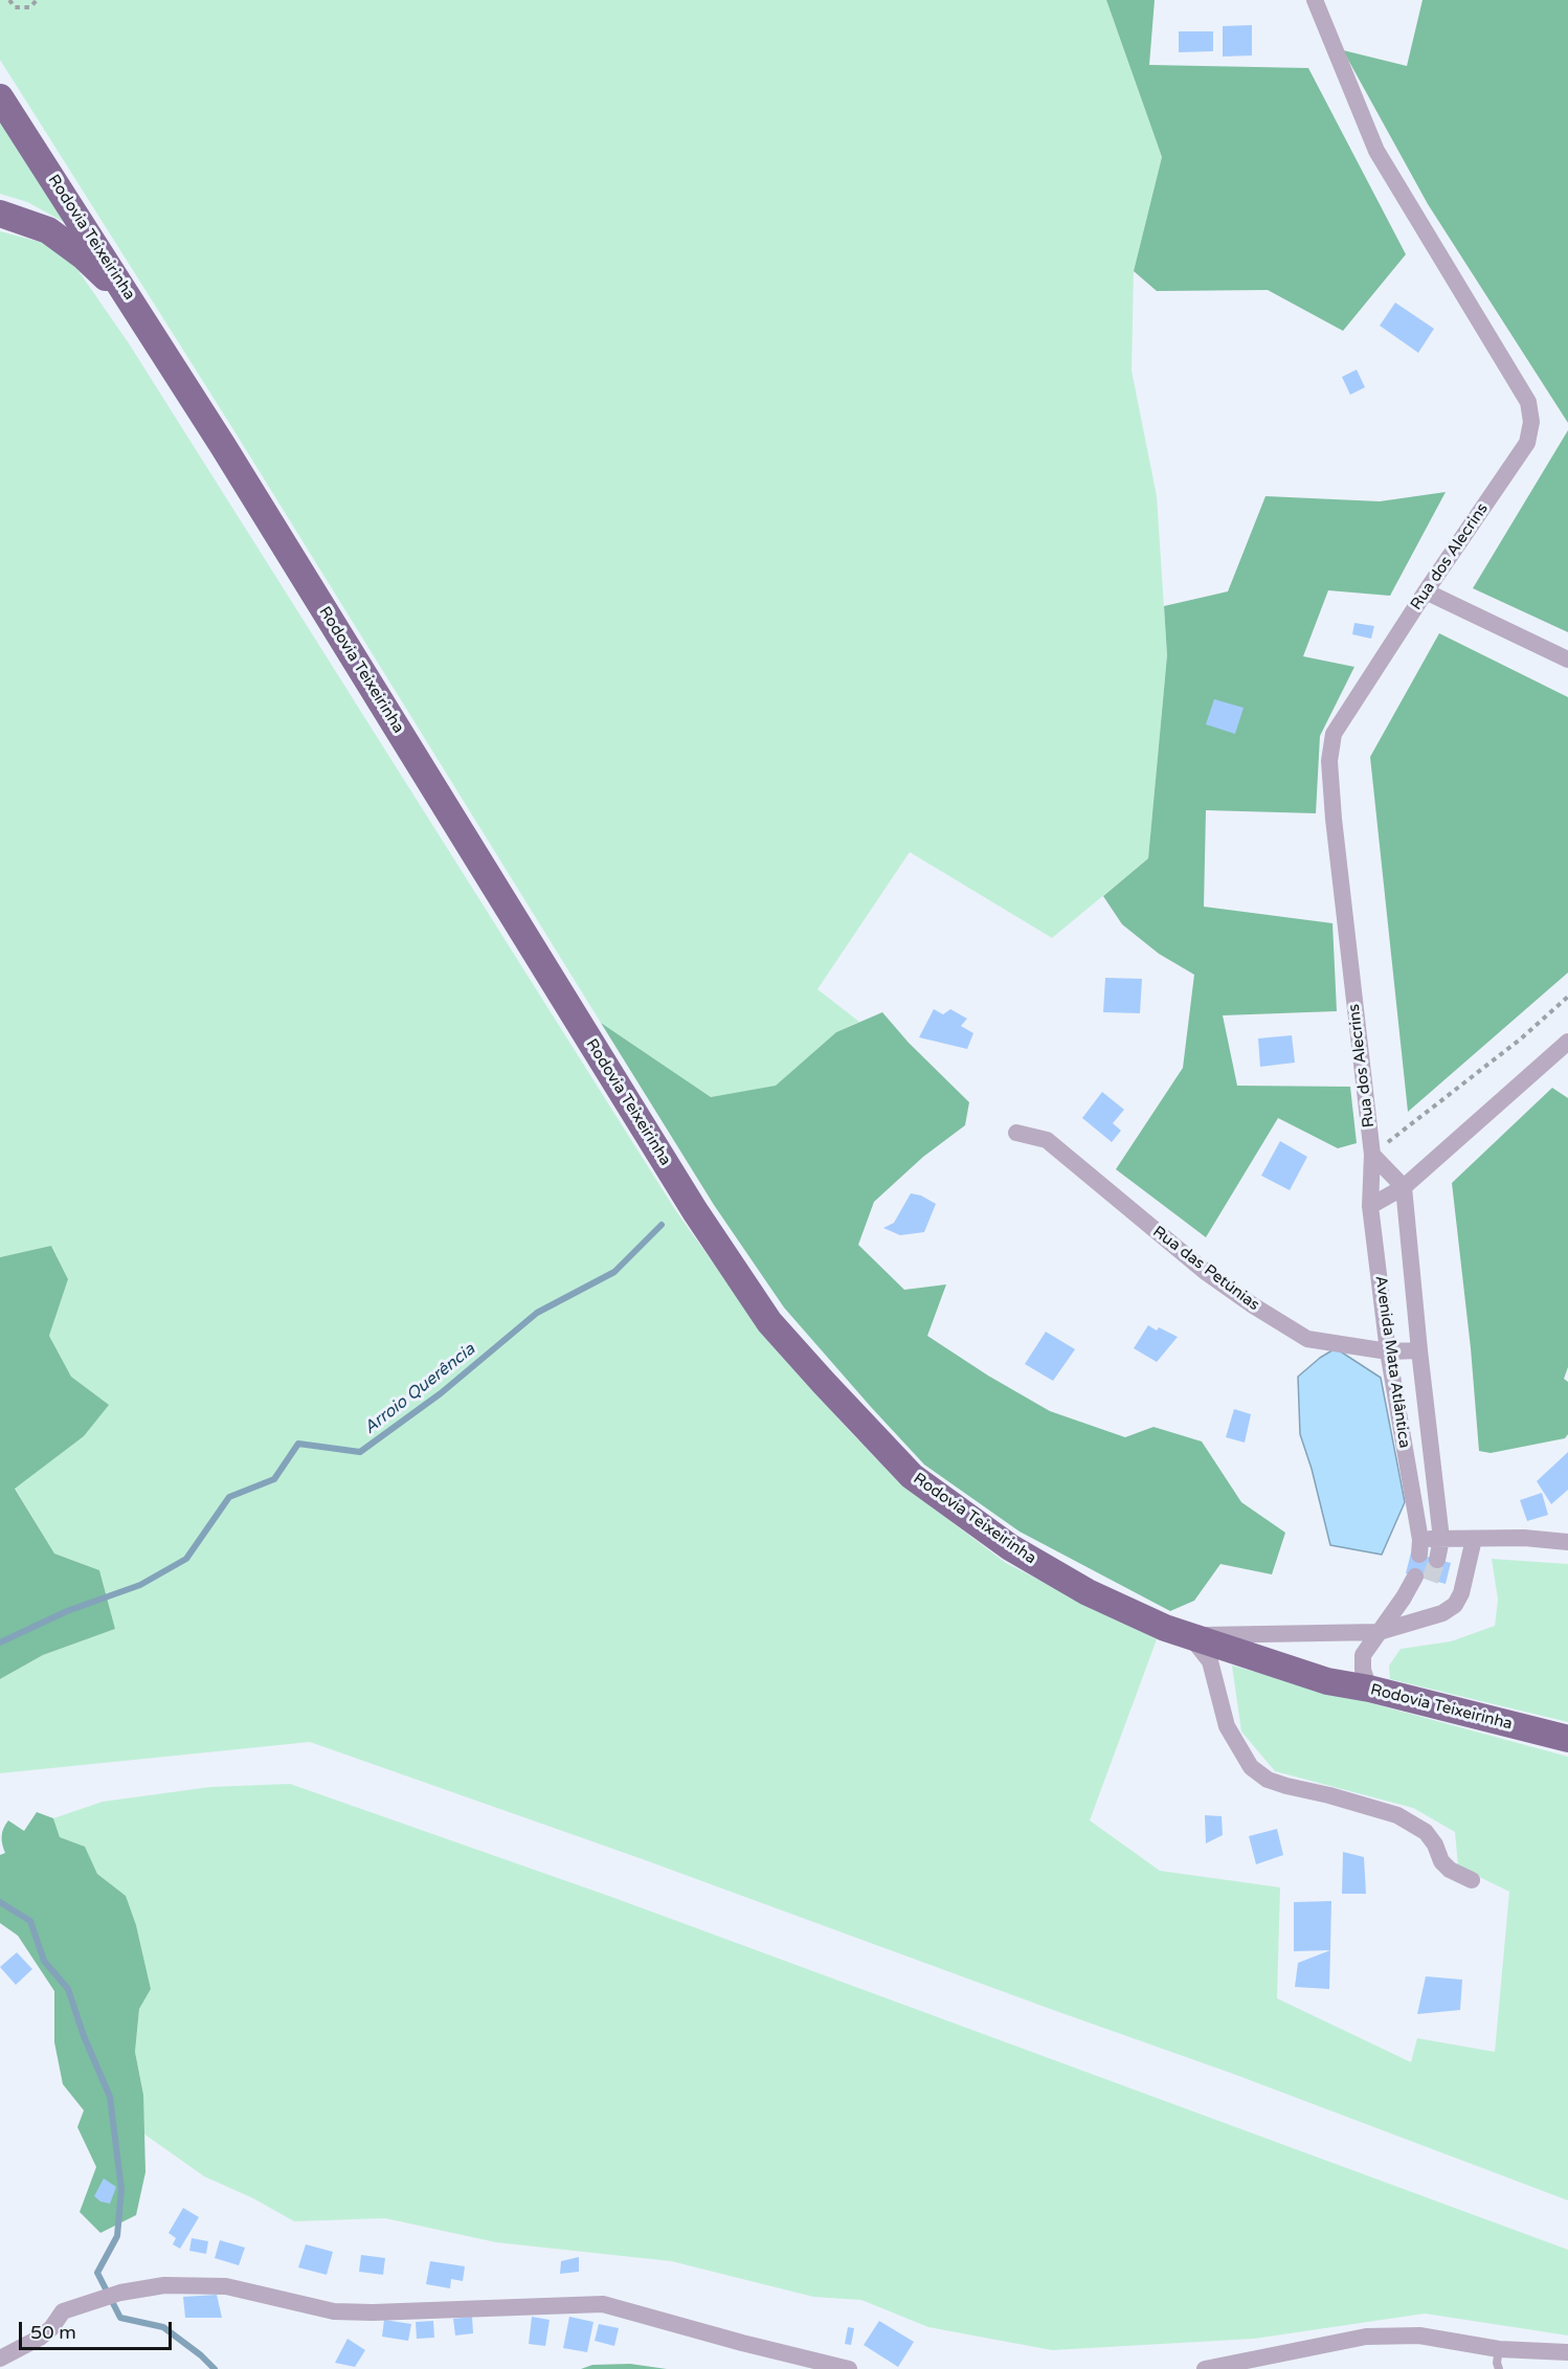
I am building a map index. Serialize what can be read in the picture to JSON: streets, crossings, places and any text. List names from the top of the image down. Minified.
{"streets":{"main road":["Rodovia Teixeirinha"],"street":["Rua dos Alecrins","Rua das Petúnias","Avenida Mata Atlântica"]},"crossings":[["Rua dos Alecrins","Avenida Mata Atlântica"],["Rua das Petúnias","Avenida Mata Atlântica"]],"water":["Arroio Querência"],"scale_bar":"50 m"}
